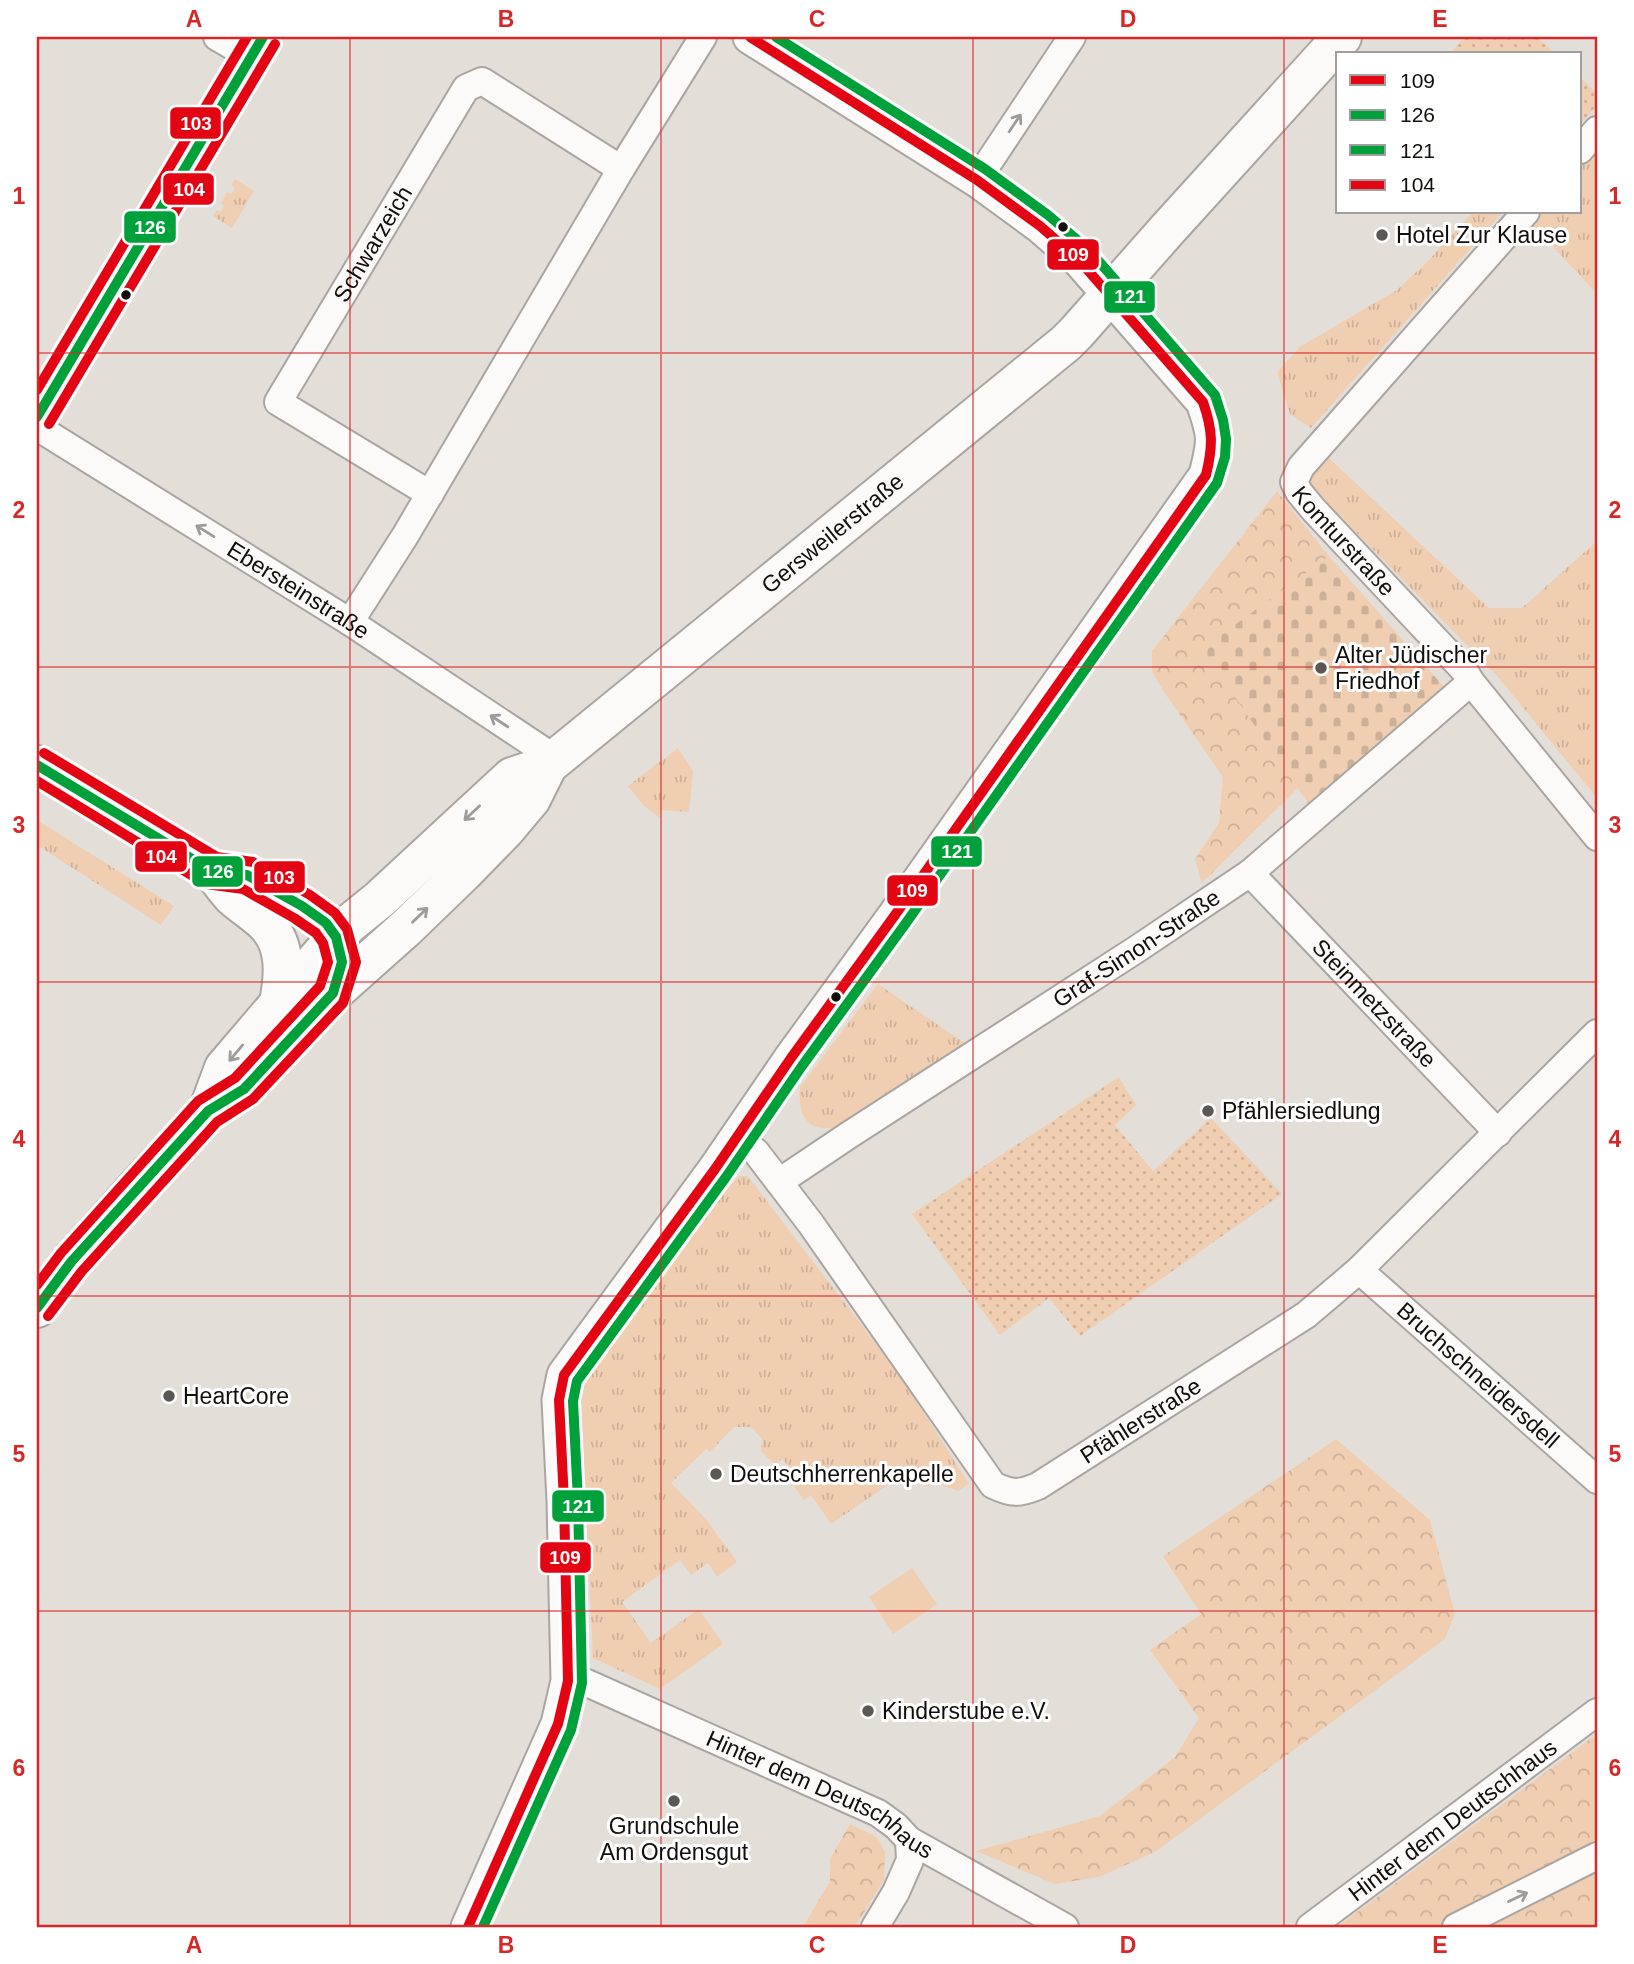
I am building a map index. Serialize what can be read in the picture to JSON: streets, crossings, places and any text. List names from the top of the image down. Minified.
{"streets":{"main road":["Gersweilerstraße"],"street":["Schwarzeich","Komturstraße","Ebersteinstraße","Graf-Simon-Straße","Steinmetzstraße","Bruchschneidersdell","Pfählerstraße","Hinter dem Deutschhaus"]},"crossings":[["Gersweilerstraße","Ebersteinstraße"],["Komturstraße","Graf-Simon-Straße"],["Graf-Simon-Straße","Steinmetzstraße"],["Graf-Simon-Straße","Pfählerstraße"],["Steinmetzstraße","Pfählerstraße"],["Bruchschneidersdell","Pfählerstraße"]],"one_way":["Ebersteinstraße"],"places":["Hotel Zur Klause","Alter Jüdischer Friedhof","Pfählersiedlung","HeartCore","Deutschherrenkapelle","Kinderstube e.V.","Grundschule Am Ordensgut"],"lines":["transit line 109","transit line 126","transit line 121","transit line 103","transit line 104"],"legend":["109","126","121","104"],"grid":{"columns":["A","B","C","D","E"],"rows":["1","2","3","4","5","6"]}}
